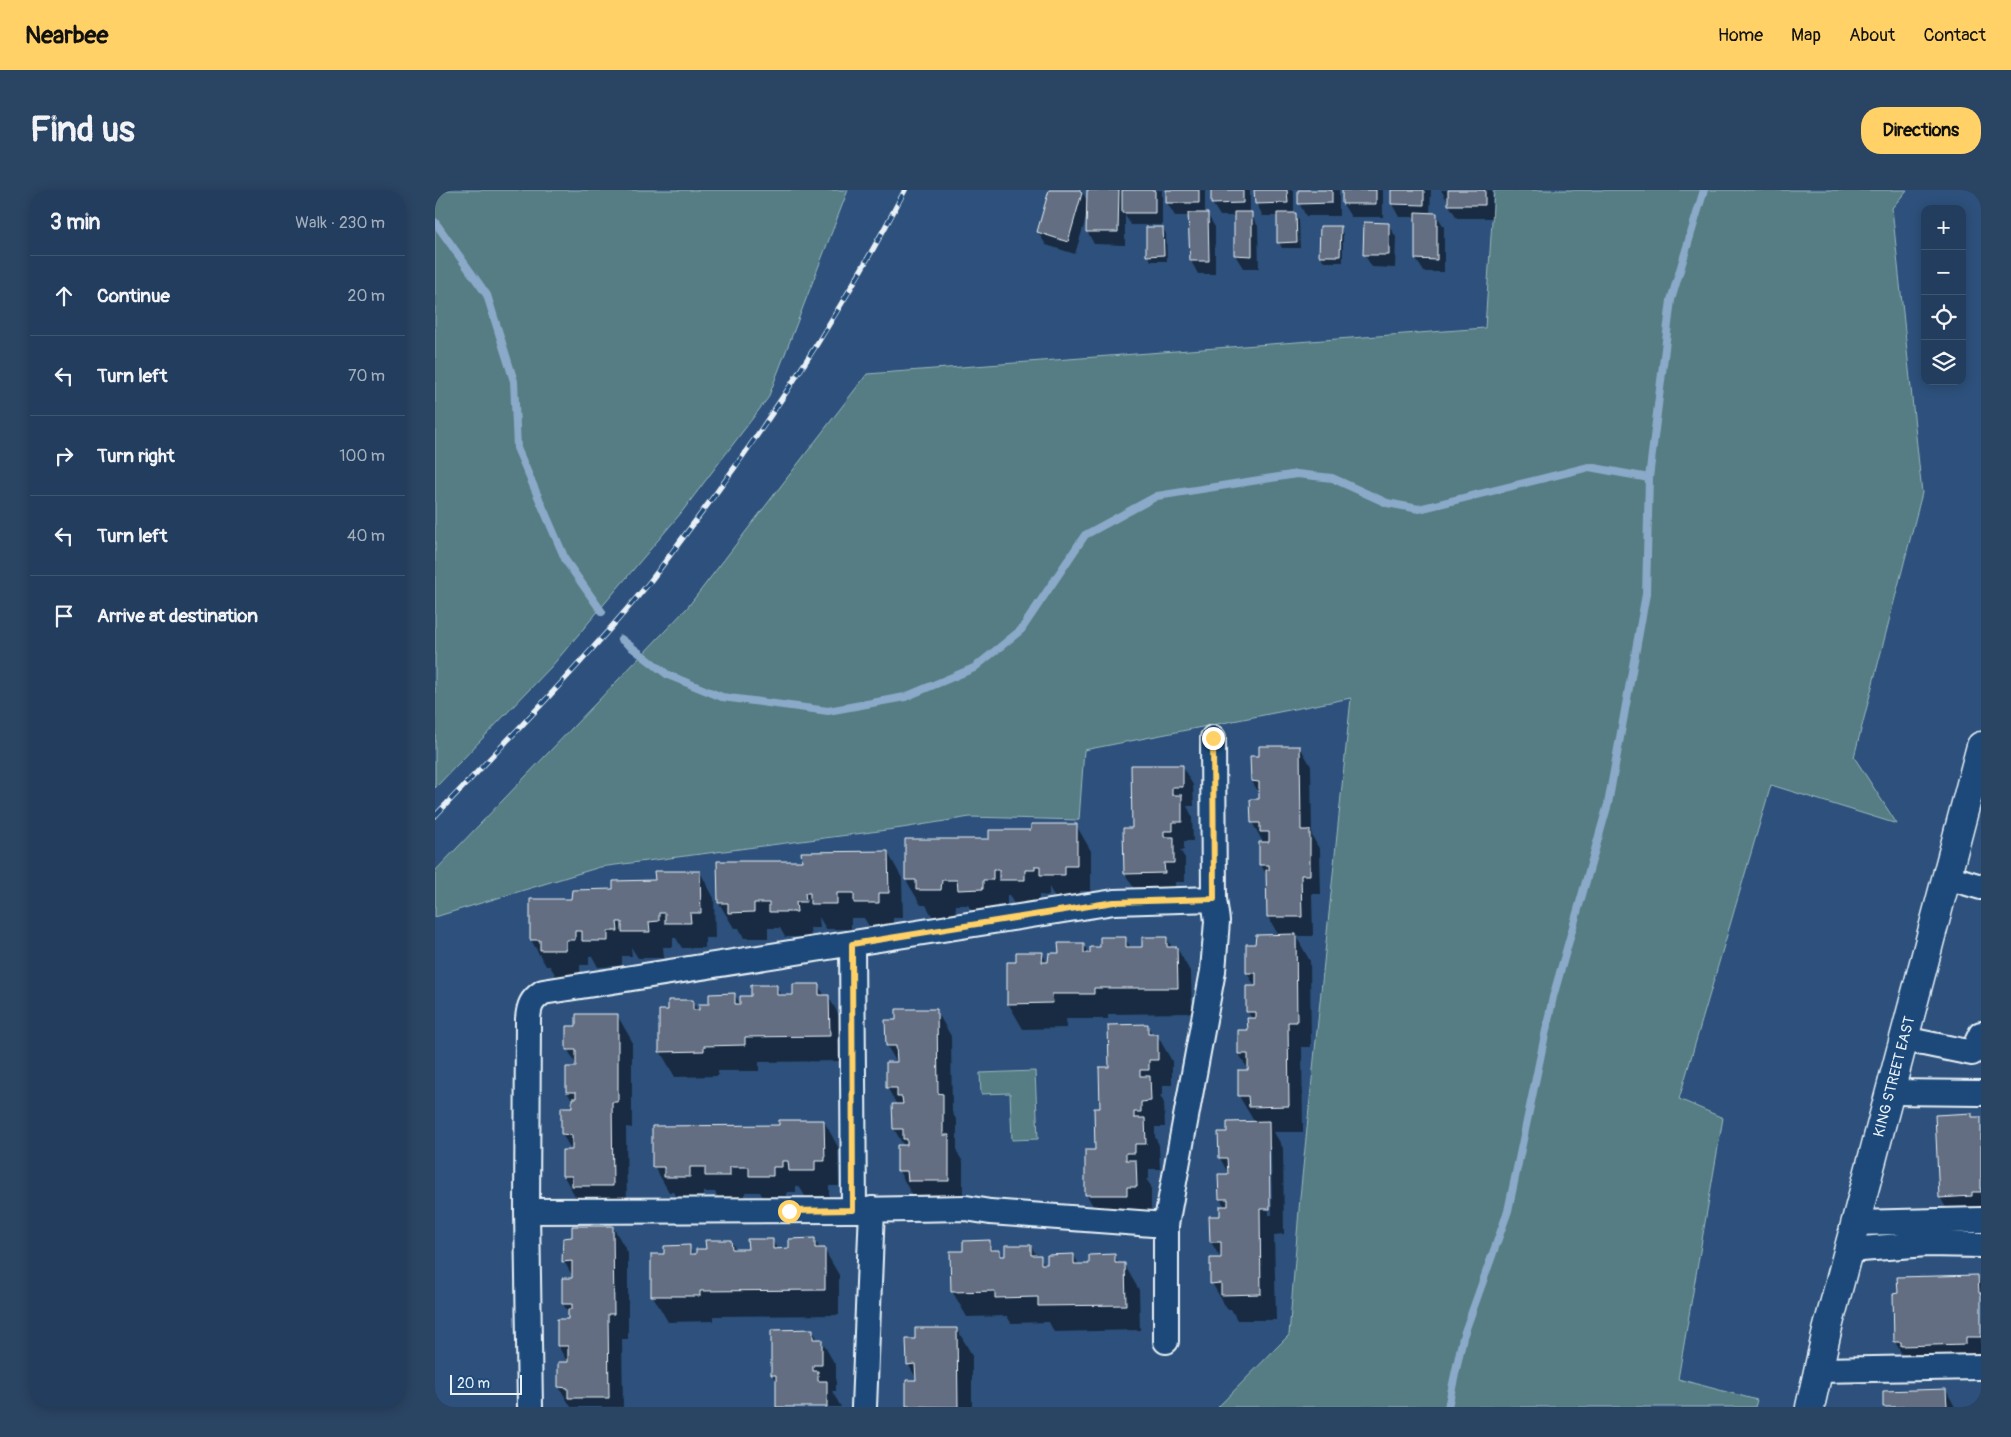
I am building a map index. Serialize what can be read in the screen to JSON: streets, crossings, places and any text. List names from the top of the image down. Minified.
{"streets":{"main road":["KING STREET EAST"]},"scale_bar":"20 m","page":{"header":"Nearbee","nav":["Home","Map","About","Contact"],"buttons":"Directions","title":"Find us","heading":["3 min","Walk · 230 m"],"map_buttons":["+","−"],"list":[["Continue","20 m"],["Turn left","70 m"],["Turn right","100 m"],["Turn left","40 m"],"Arrive at destination"],"scale":"20 m"}}
